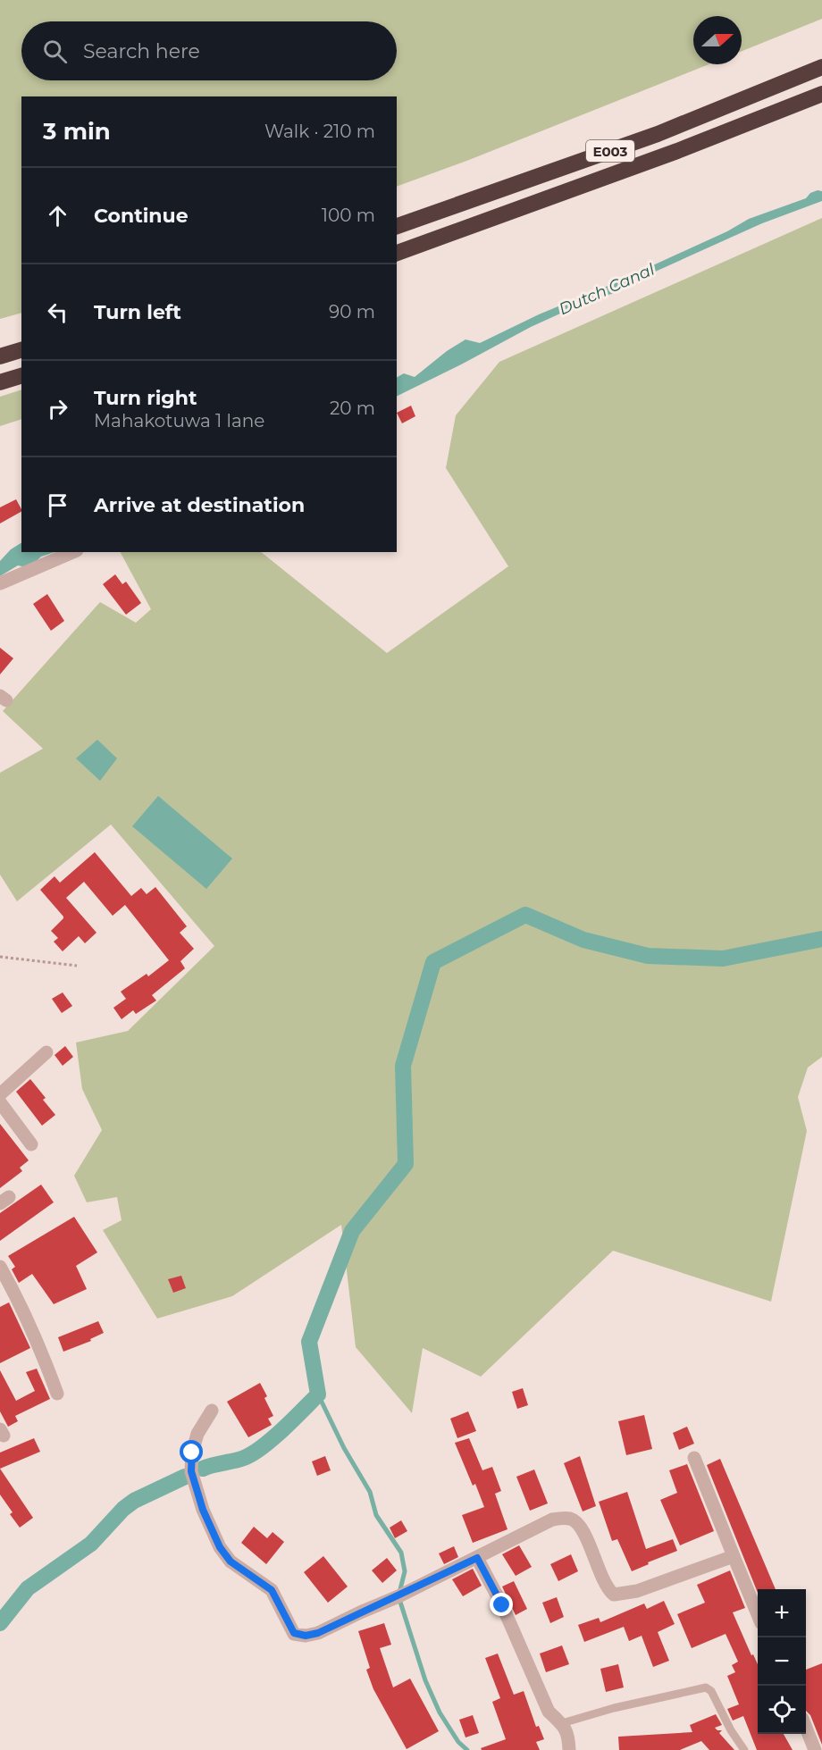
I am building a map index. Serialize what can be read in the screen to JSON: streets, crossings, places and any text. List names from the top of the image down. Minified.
{"streets":{"highway":["E003"]},"water":["Dutch Canal"],"north":"right","page":{"search":"Search here","heading":["3 min","Walk · 210 m"],"list":[["Continue","100 m"],["Turn left","90 m"],["Turn right","Mahakotuwa 1 lane","20 m"],"Arrive at destination"],"map_buttons":["+","−"]}}
